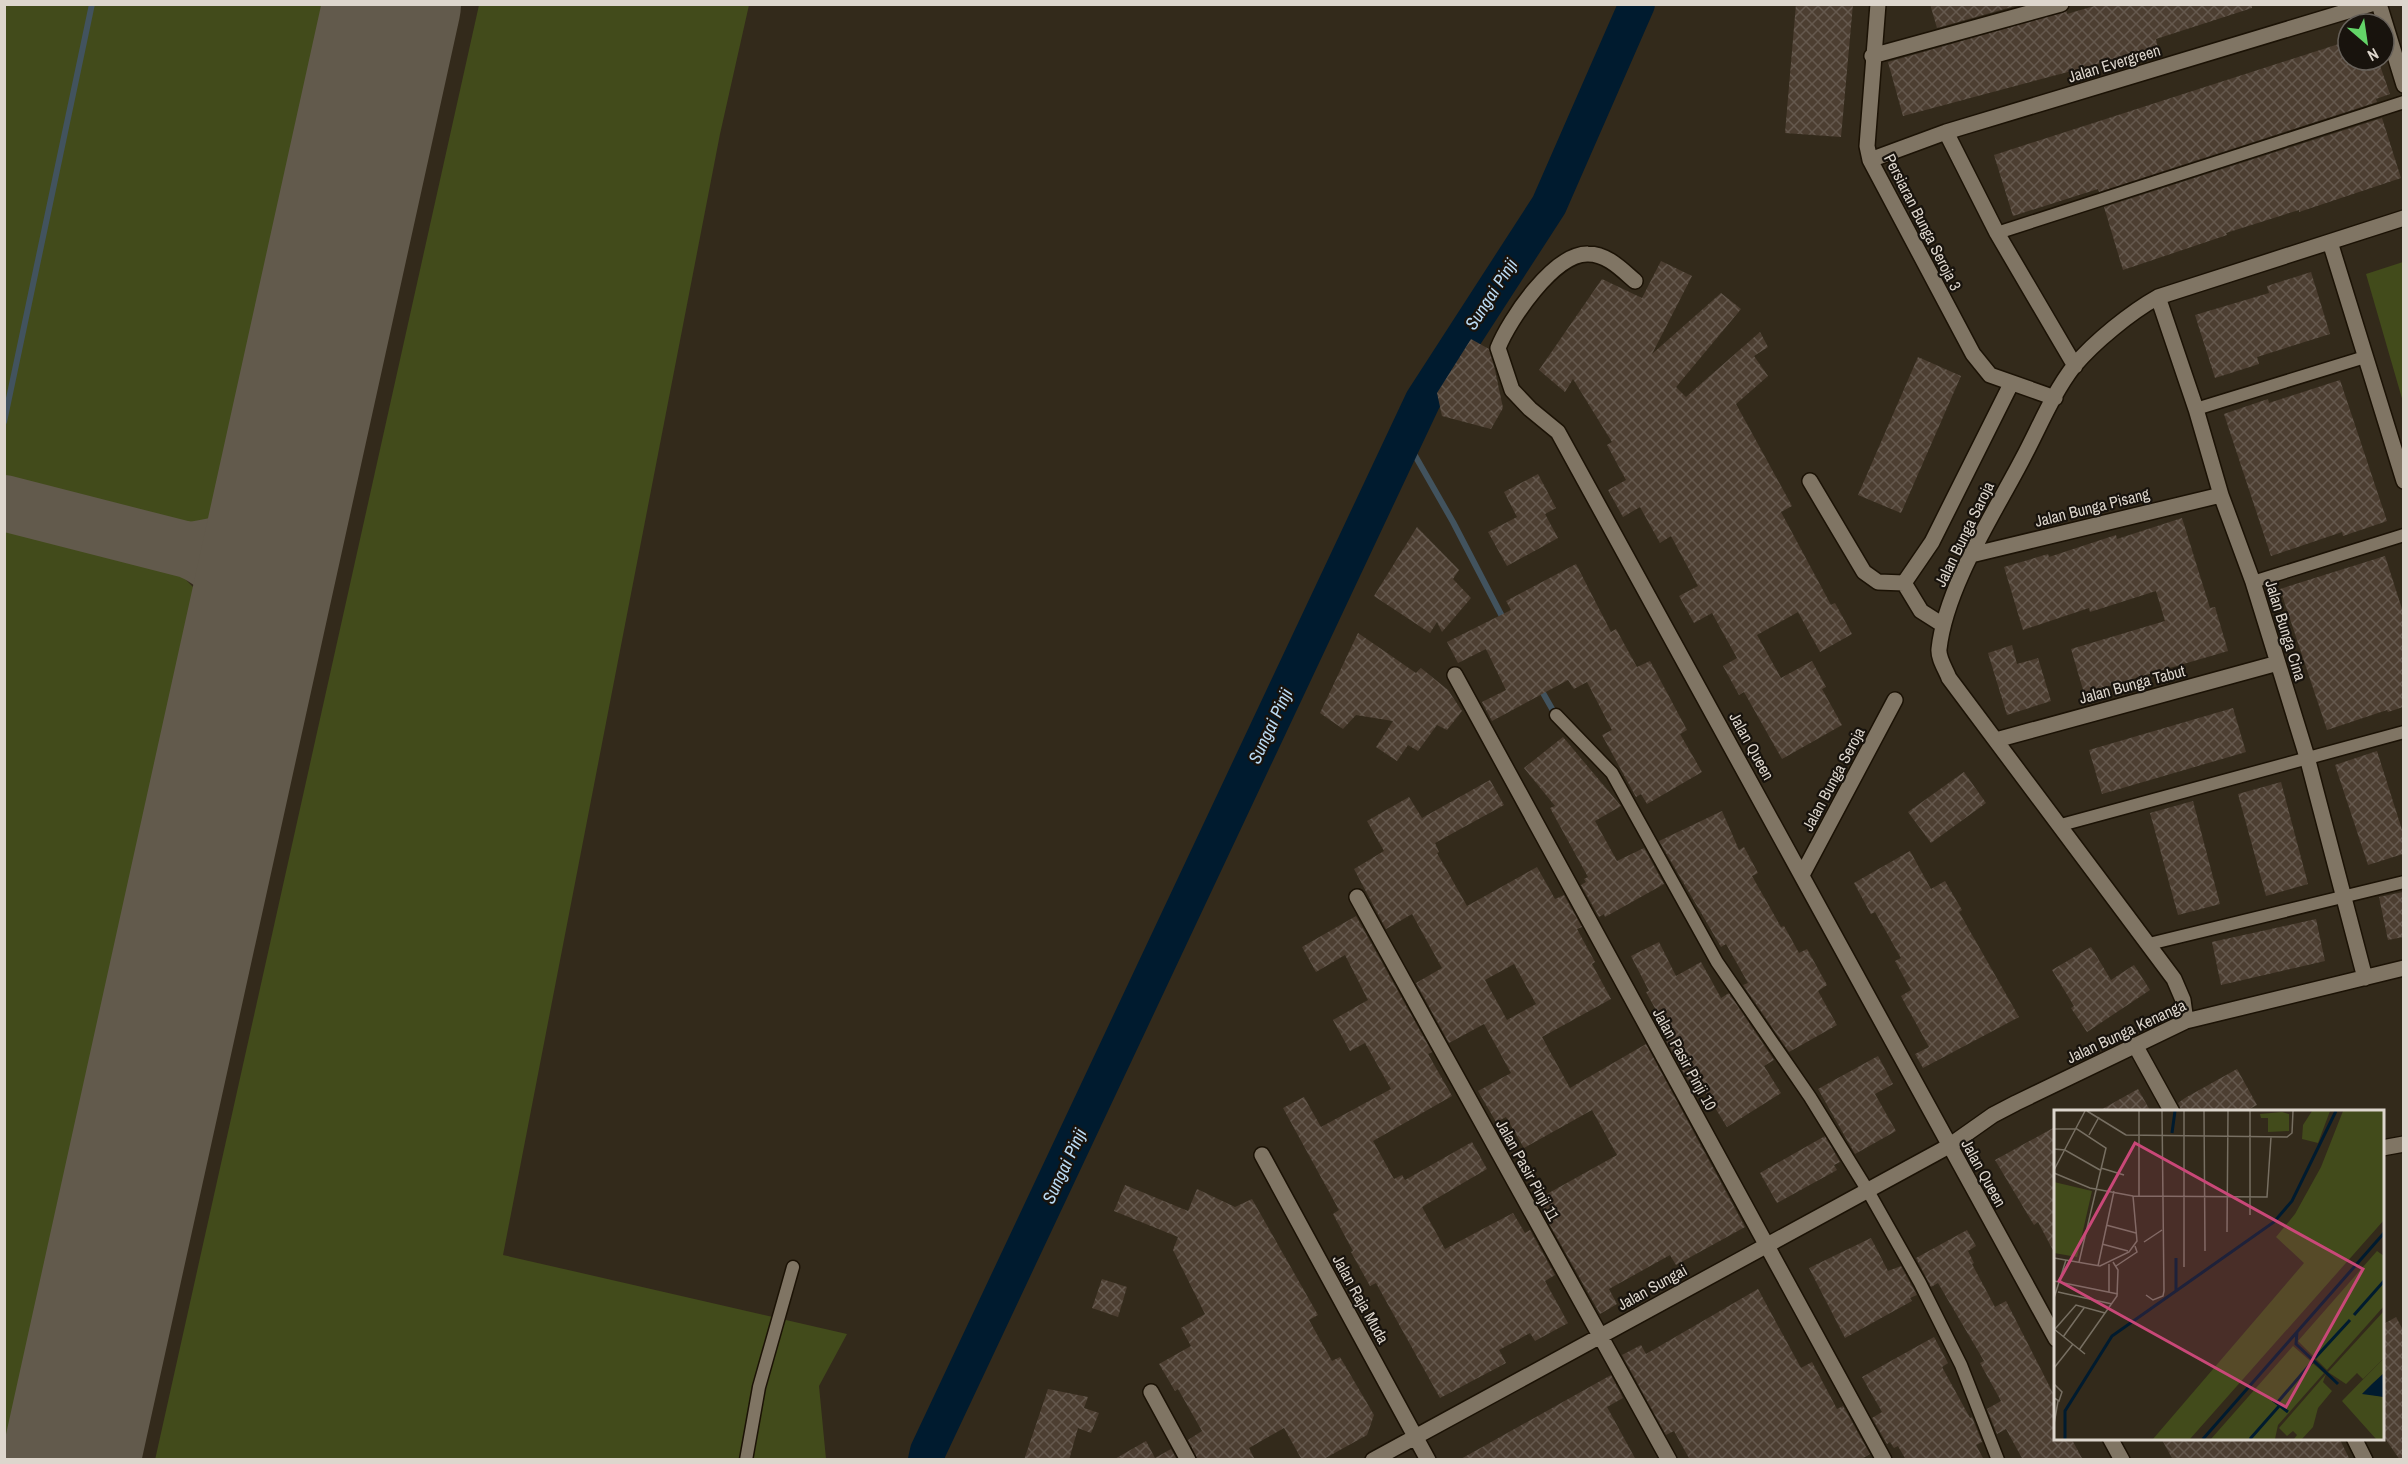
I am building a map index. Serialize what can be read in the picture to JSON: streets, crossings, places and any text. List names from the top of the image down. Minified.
{"streets":{"street":["Jalan Evergreen","Persiaran Bunga Seroja 3","Jalan Bunga Pisang","Jalan Bunga Saroja","Jalan Bunga Cina","Jalan Bunga Tabut","Jalan Queen","Jalan Bunga Seroja","Jalan Bunga Kenanga","Jalan Pasir Pinji 10","Jalan Pasir Pinji 11","Jalan Sungai","Jalan Raja Muda"]},"crossings":[["Jalan Evergreen","Persiaran Bunga Seroja 3"],["Persiaran Bunga Seroja 3","Jalan Bunga Saroja"],["Jalan Bunga Pisang","Jalan Bunga Saroja"],["Jalan Bunga Pisang","Jalan Bunga Cina"],["Jalan Bunga Saroja","Jalan Bunga Cina"],["Jalan Bunga Saroja","Jalan Bunga Tabut"],["Jalan Bunga Saroja","Jalan Bunga Kenanga"],["Jalan Bunga Cina","Jalan Bunga Tabut"],["Jalan Bunga Cina","Jalan Bunga Kenanga"],["Jalan Queen","Jalan Bunga Seroja"],["Jalan Queen","Jalan Bunga Kenanga"],["Jalan Queen","Jalan Sungai"],["Jalan Bunga Kenanga","Jalan Sungai"],["Jalan Pasir Pinji 10","Jalan Sungai"],["Jalan Pasir Pinji 11","Jalan Sungai"],["Jalan Sungai","Jalan Raja Muda"]],"water":["Sungai Pinji"],"north":"bottom right"}
